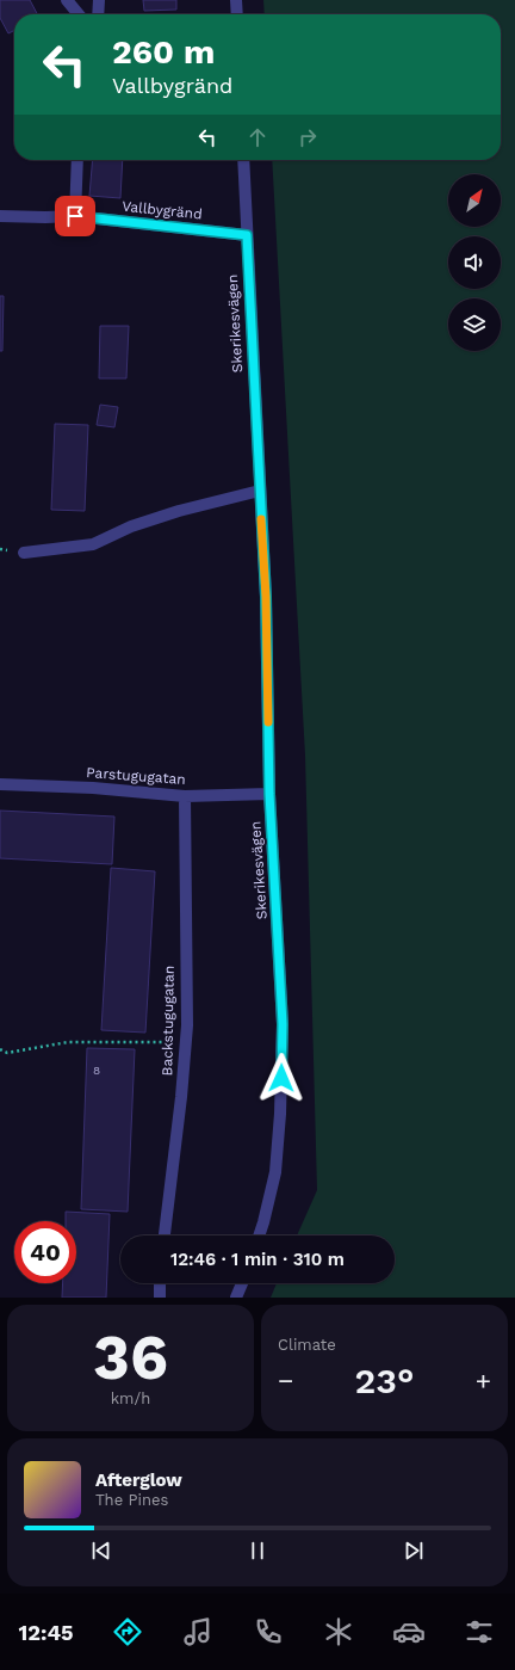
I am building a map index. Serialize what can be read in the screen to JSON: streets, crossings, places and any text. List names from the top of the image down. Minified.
{"streets":{"street":["Vallbygränd","Skerikesvägen","Parstugugatan","Backstugugatan"]},"crossings":[["Vallbygränd","Skerikesvägen"],["Skerikesvägen","Parstugugatan"],["Parstugugatan","Backstugugatan"]],"house_numbers":["8"],"north":"top right","page":{"turn":["260 m","Vallbygränd"],"limit":"40","trip":"12:46 · 1 min · 310 m","tile":[["36","km/h"],"Climate"],"heat":["−","23°","+"],"song":["Afterglow","The Pines"],"tabs":"12:45"}}
